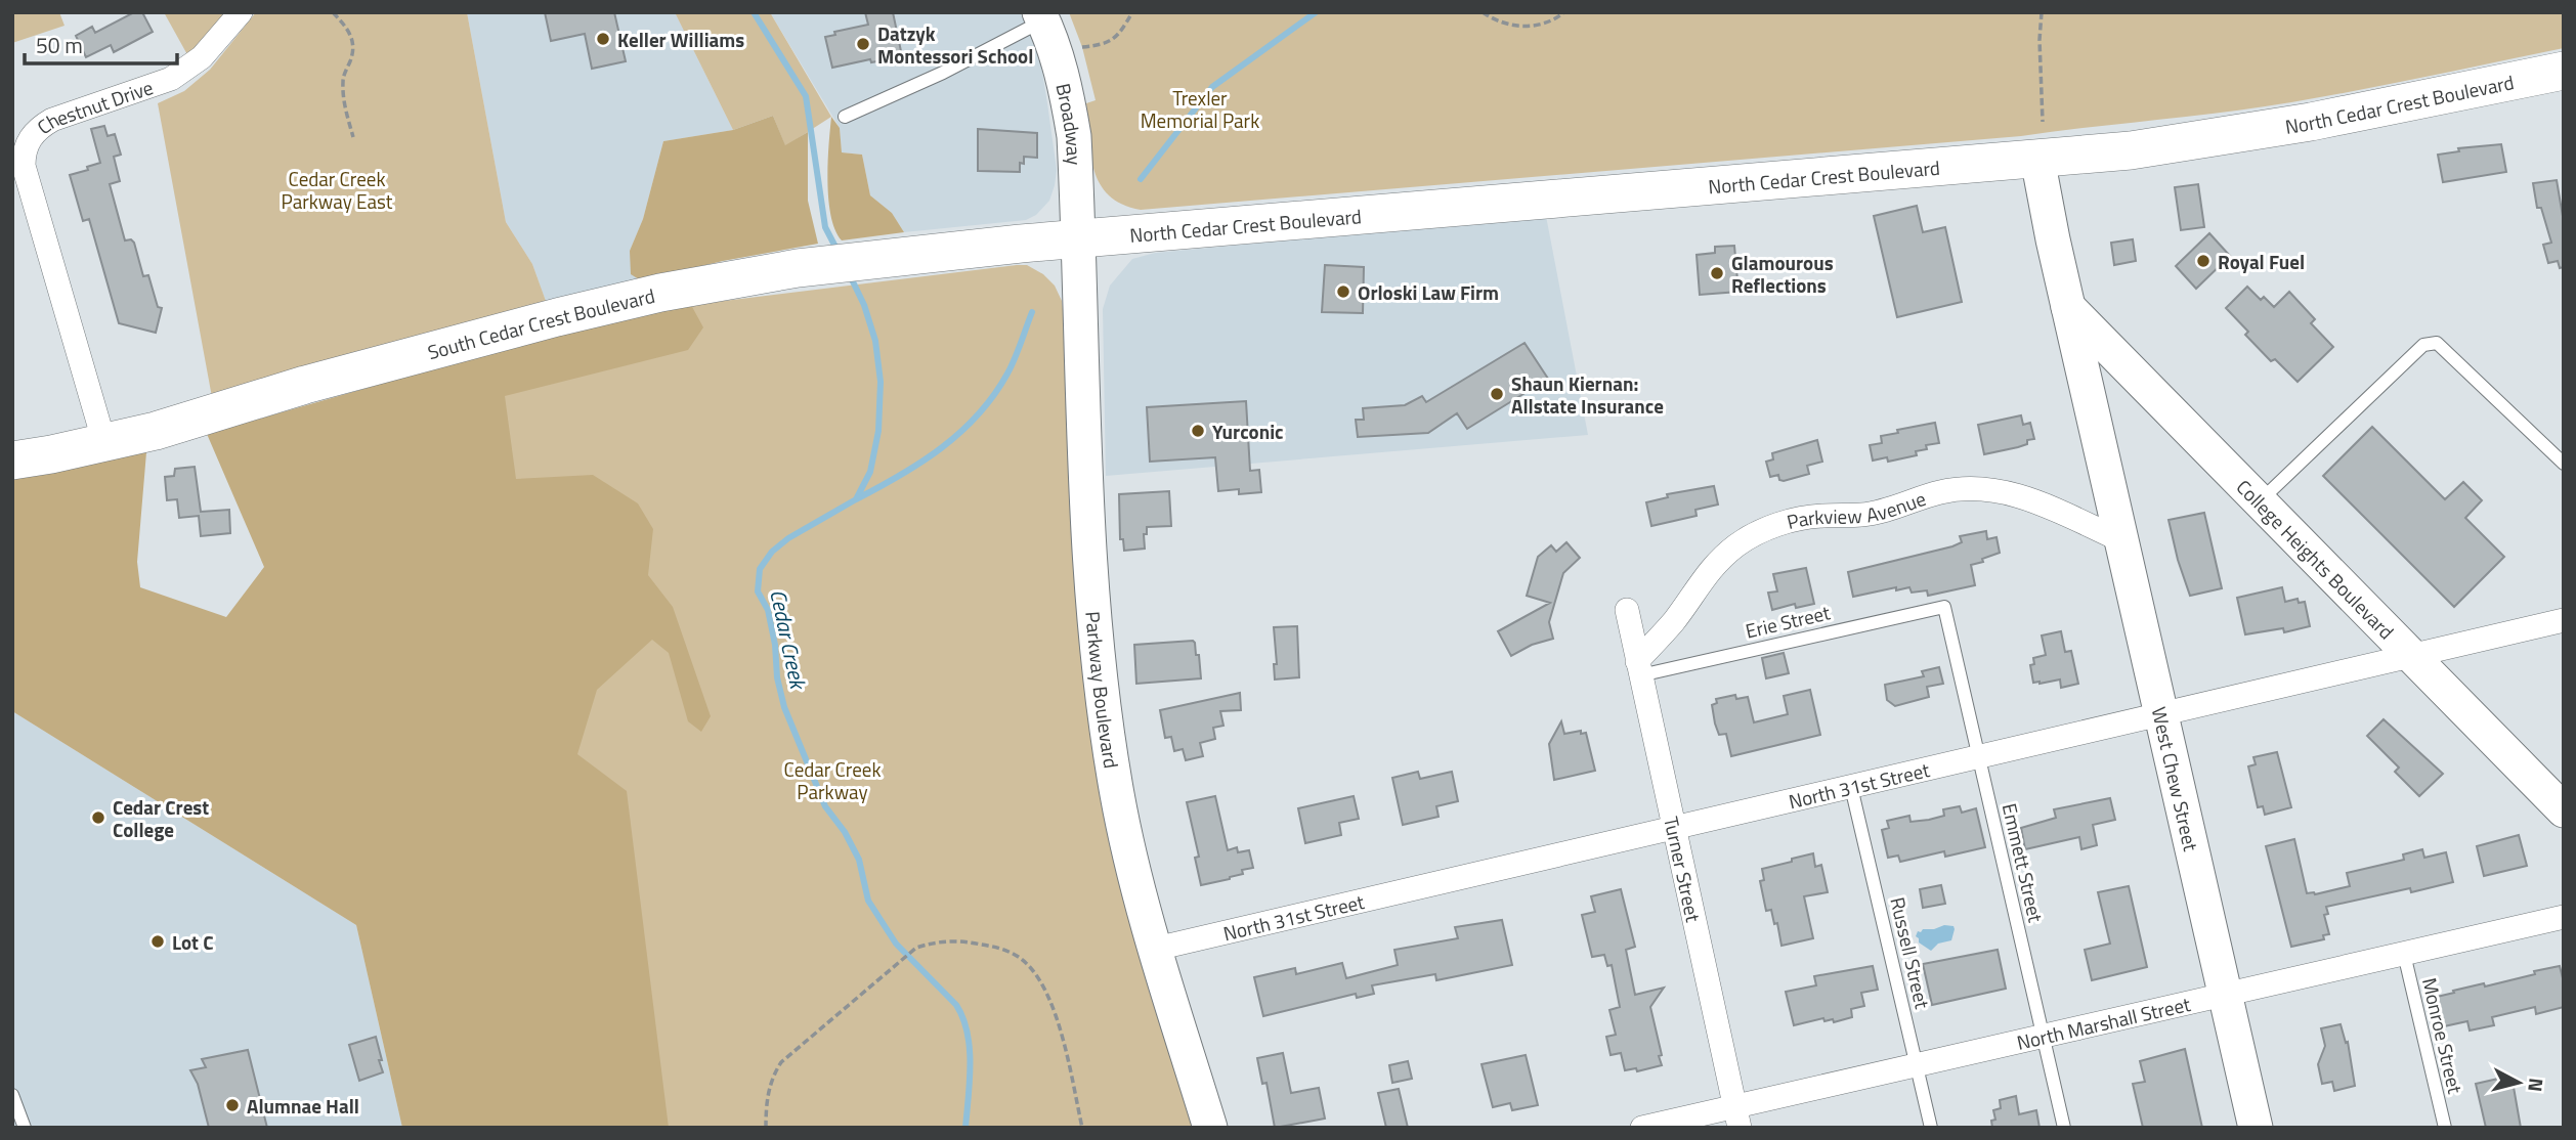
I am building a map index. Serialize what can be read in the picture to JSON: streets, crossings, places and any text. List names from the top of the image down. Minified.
{"streets":{"main road":["North Cedar Crest Boulevard","South Cedar Crest Boulevard"],"street":["Chestnut Drive","Broadway","Parkview Avenue","College Heights Boulevard","Parkway Boulevard","West Chew Street","North 31st Street","Turner Street","North Marshall Street"],"lane":["Erie Street","Emmett Street","Russell Street","Monroe Street"]},"crossings":[["North Cedar Crest Boulevard","Broadway"],["North Cedar Crest Boulevard","South Cedar Crest Boulevard"],["North Cedar Crest Boulevard","Parkway Boulevard"],["North Cedar Crest Boulevard","West Chew Street"],["Chestnut Drive","South Cedar Crest Boulevard"],["Broadway","South Cedar Crest Boulevard"],["Broadway","Parkway Boulevard"],["South Cedar Crest Boulevard","Parkway Boulevard"],["Parkview Avenue","Erie Street"],["Parkview Avenue","West Chew Street"],["Parkview Avenue","Turner Street"],["College Heights Boulevard","West Chew Street"],["College Heights Boulevard","North 31st Street"],["Erie Street","Emmett Street"],["Erie Street","Turner Street"],["Parkway Boulevard","North 31st Street"],["West Chew Street","North 31st Street"],["West Chew Street","North Marshall Street"],["North 31st Street","Emmett Street"],["North 31st Street","Turner Street"],["North 31st Street","Russell Street"],["Emmett Street","North Marshall Street"],["Turner Street","North Marshall Street"],["Russell Street","North Marshall Street"],["North Marshall Street","Monroe Street"]],"water":["Cedar Creek"],"parks":["Trexler Memorial Park","Cedar Creek Parkway East","Cedar Creek Parkway"],"places":["Keller Williams","Datzyk Montessori School","Royal Fuel","Glamourous Reflections","Orloski Law Firm","Shaun Kiernan: Allstate Insurance","Yurconic","Cedar Crest College","Lot C","Alumnae Hall"],"scale_bar":"50 m","north":"right"}
